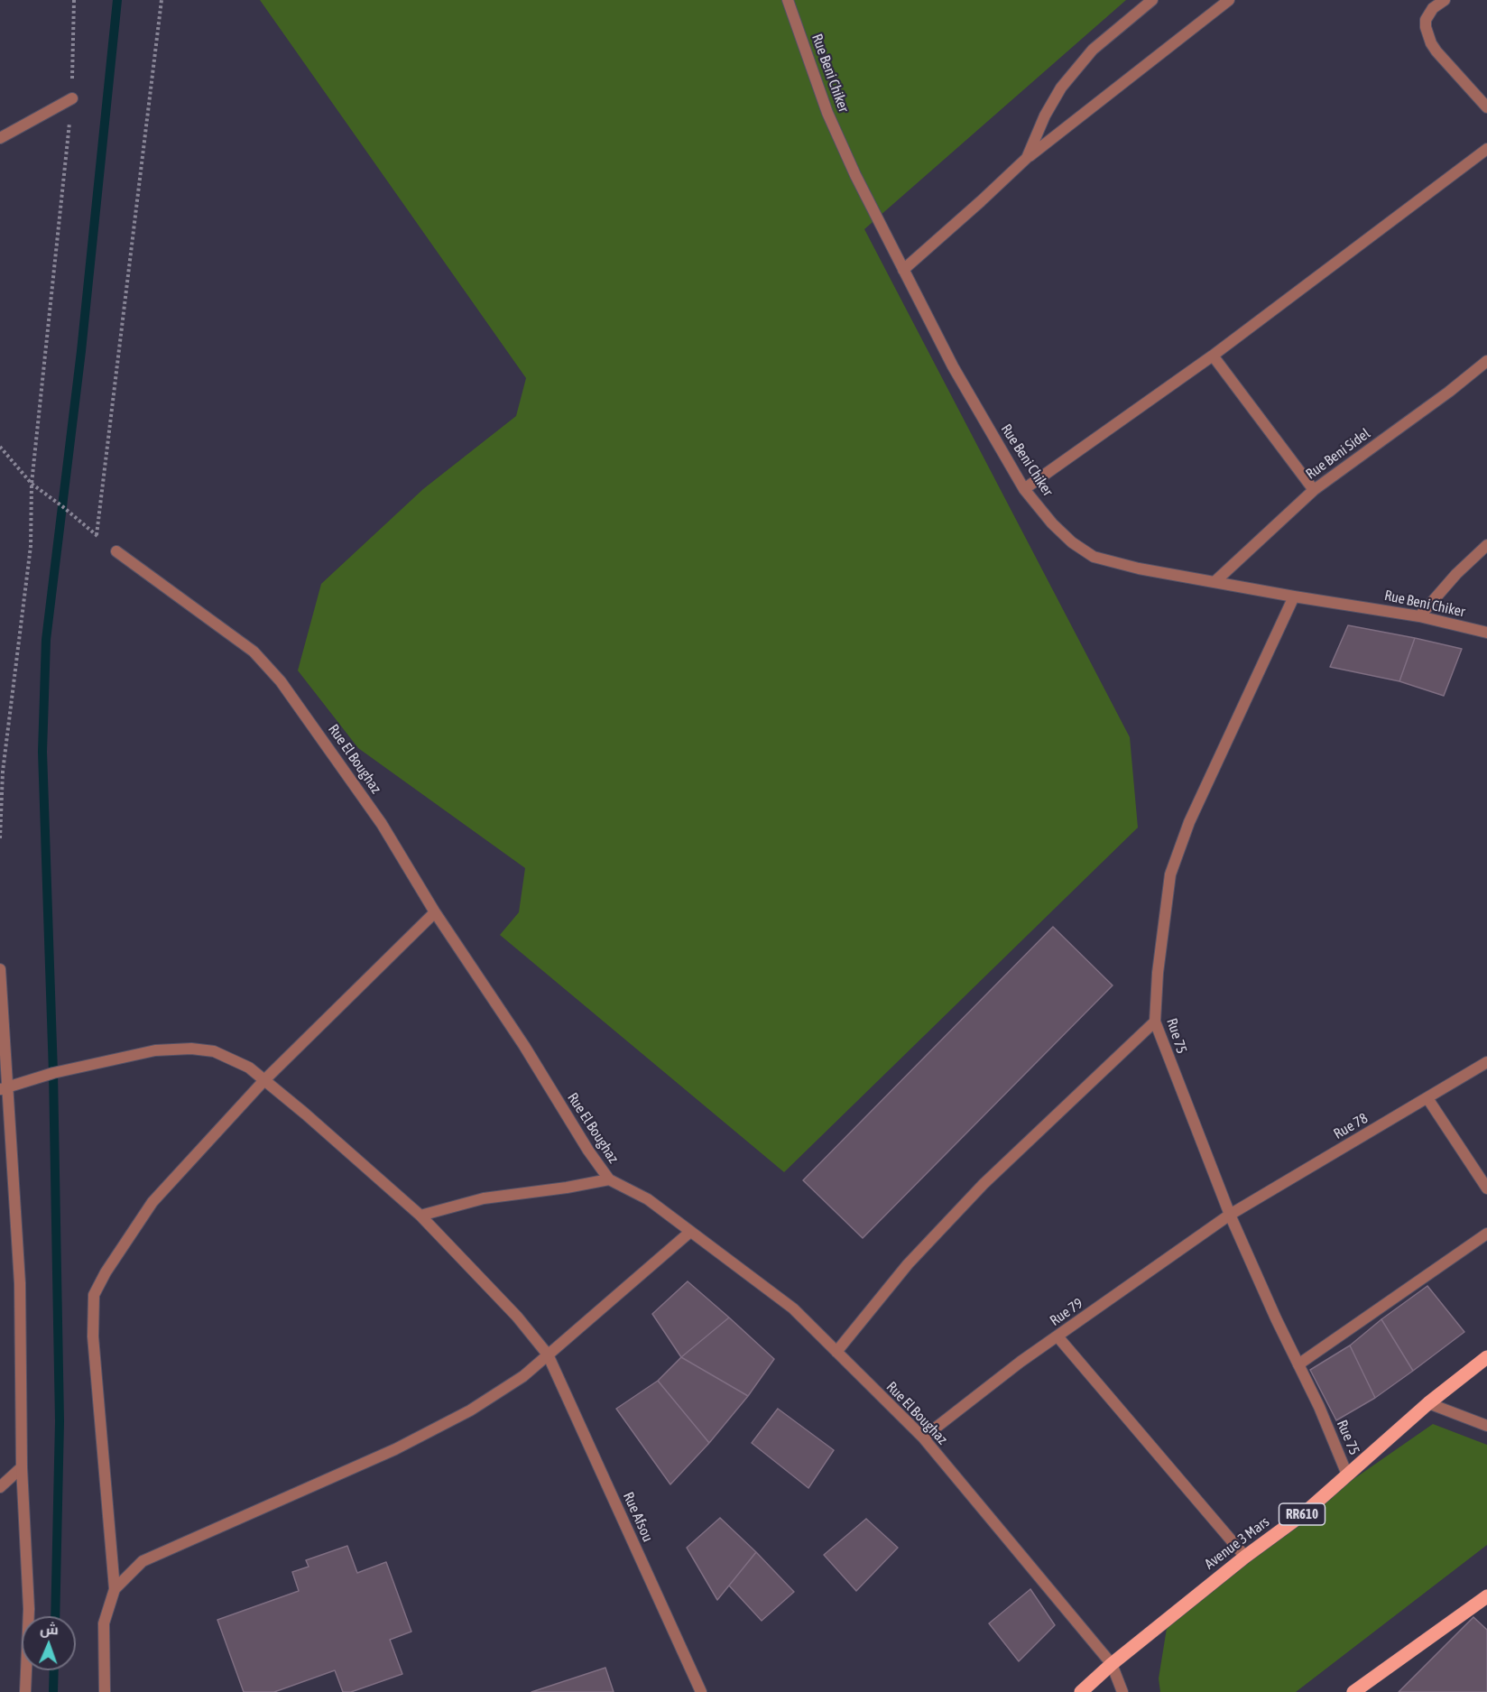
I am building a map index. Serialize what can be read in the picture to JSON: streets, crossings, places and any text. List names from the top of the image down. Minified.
{"streets":{"main road":["RR610","Avenue 3 Mars"],"street":["Rue Beni Chiker","Rue Beni Sidel","Rue El Boughaz","Rue 75","Rue 78","Rue 79","Rue Afsou"]},"crossings":[["Rue Beni Chiker","Rue Beni Sidel"],["Rue Beni Chiker","Rue 75"],["Rue El Boughaz","Rue 79"],["Rue El Boughaz","Avenue 3 Mars"],["Rue 75","Rue 78"],["Rue 75","Rue 79"],["Rue 75","Avenue 3 Mars"],["Rue 78","Rue 79"]],"north":"top"}
